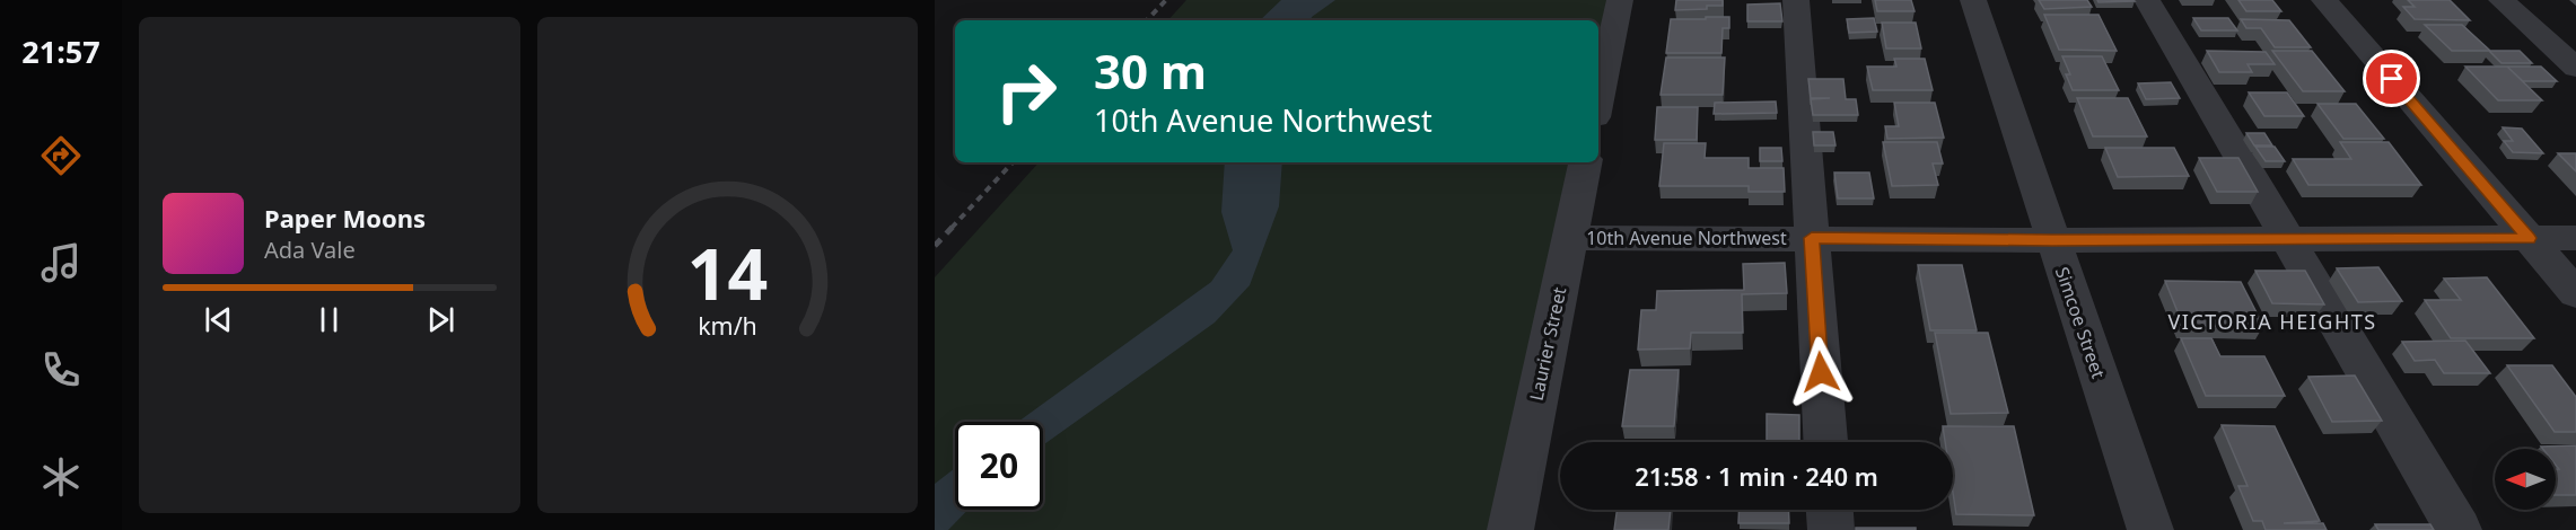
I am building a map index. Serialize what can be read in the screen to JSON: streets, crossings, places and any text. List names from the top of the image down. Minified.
{"streets":{"street":["10th Avenue Northwest","Simcoe Street","Laurier Street"]},"crossings":[["10th Avenue Northwest","Simcoe Street"],["10th Avenue Northwest","Laurier Street"]],"districts":["VICTORIA HEIGHTS"],"north":"left","page":{"tabs":"21:57","turn":["30 m","10th Avenue Northwest"],"song":["Paper Moons","Ada Vale"],"limit":"20","trip":"21:58 · 1 min · 240 m","gauge":["14","km/h"]}}
